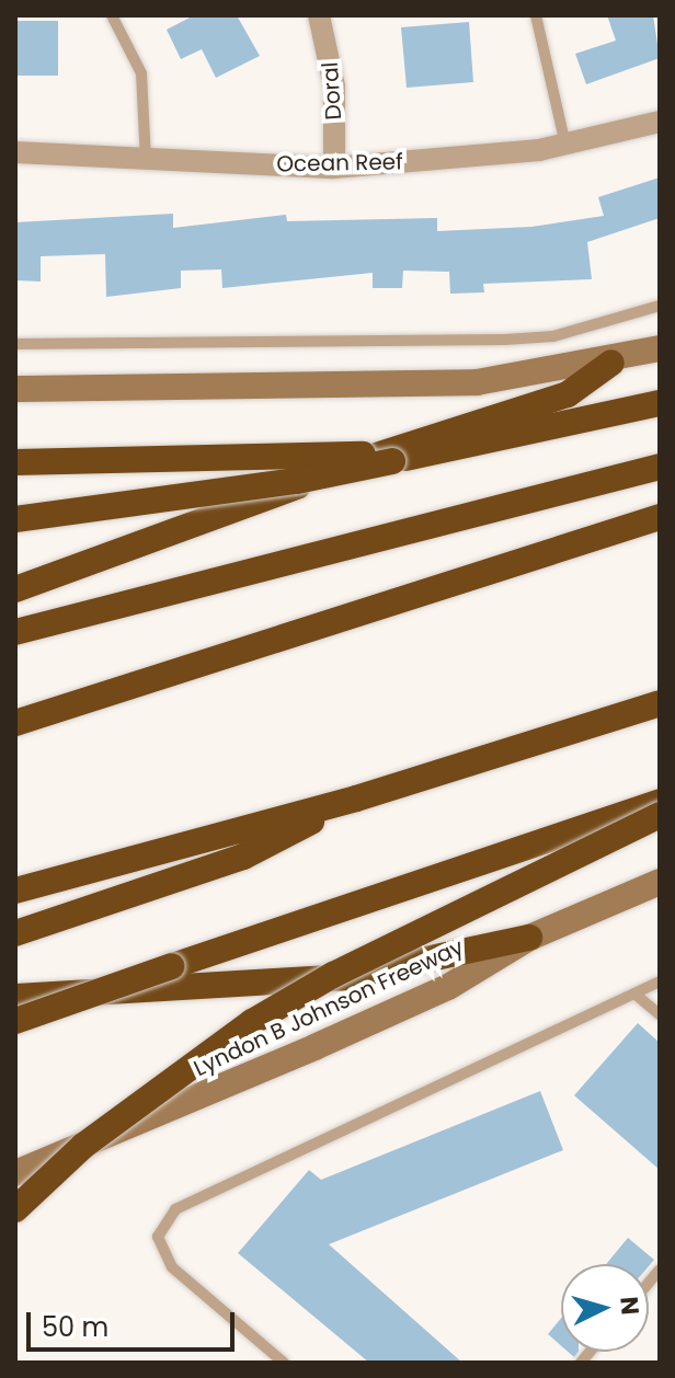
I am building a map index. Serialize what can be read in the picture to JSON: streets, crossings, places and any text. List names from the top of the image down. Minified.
{"streets":{"main road":["Lyndon B Johnson Freeway"],"street":["Doral","Ocean Reef"]},"crossings":[["Doral","Ocean Reef"]],"scale_bar":"50 m","north":"right"}
